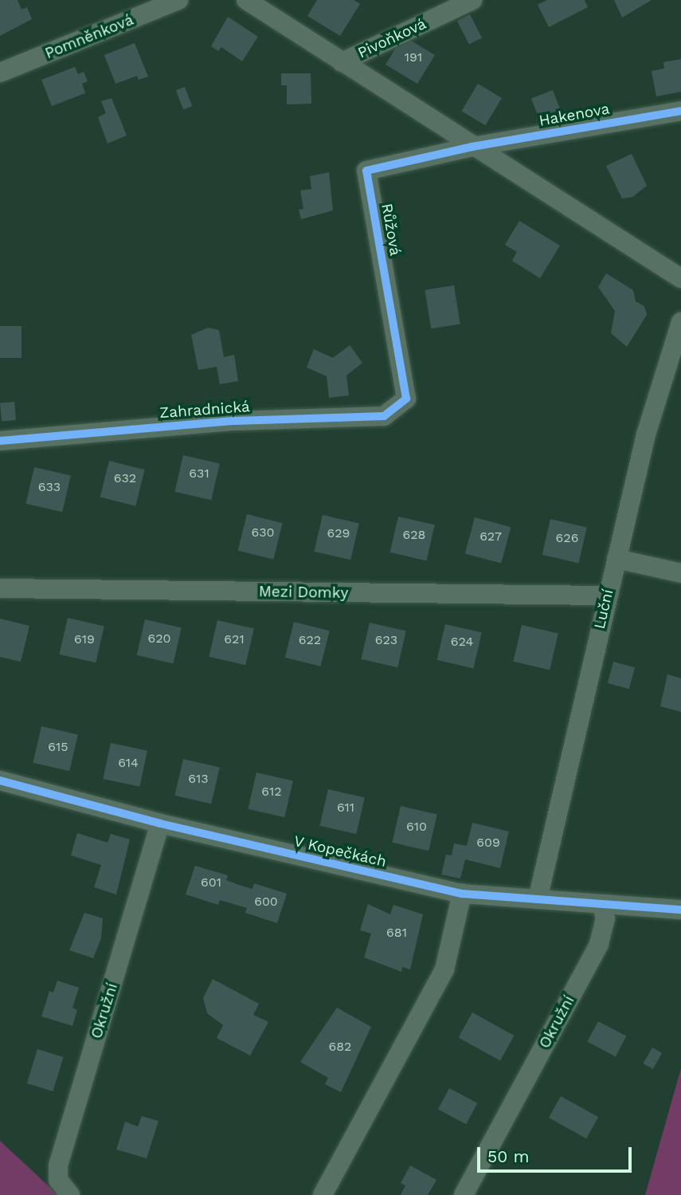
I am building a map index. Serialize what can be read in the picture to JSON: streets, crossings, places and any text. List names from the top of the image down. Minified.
{"streets":{"street":["Pomněnková","Pivoňková","Hakenova","Růžová","Zahradnická","Mezi Domky","Luční","V Kopečkách","Okružní"]},"crossings":[["Hakenova","Růžová"],["Růžová","Zahradnická"],["Mezi Domky","Luční"],["Luční","V Kopečkách"],["V Kopečkách","Okružní"]],"house_numbers":["191","631","632","633","630","629","628","627","626","620","619","621","622","623","624","615","614","613","612","611","610","609","601","600","681","682"],"scale_bar":"50 m"}
